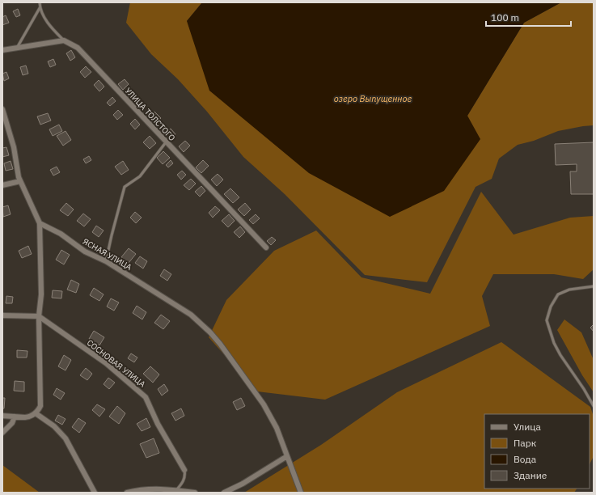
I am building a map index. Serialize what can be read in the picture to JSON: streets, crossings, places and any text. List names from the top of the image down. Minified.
{"streets":{"street":["УЛИЦА ТОЛСТОГО","ЯСНАЯ УЛИЦА","СОСНОВАЯ УЛИЦА"]},"water":["озеро Выпущенное"],"legend":["Улица","Парк","Вода","Здание"],"scale_bar":"100 m"}
